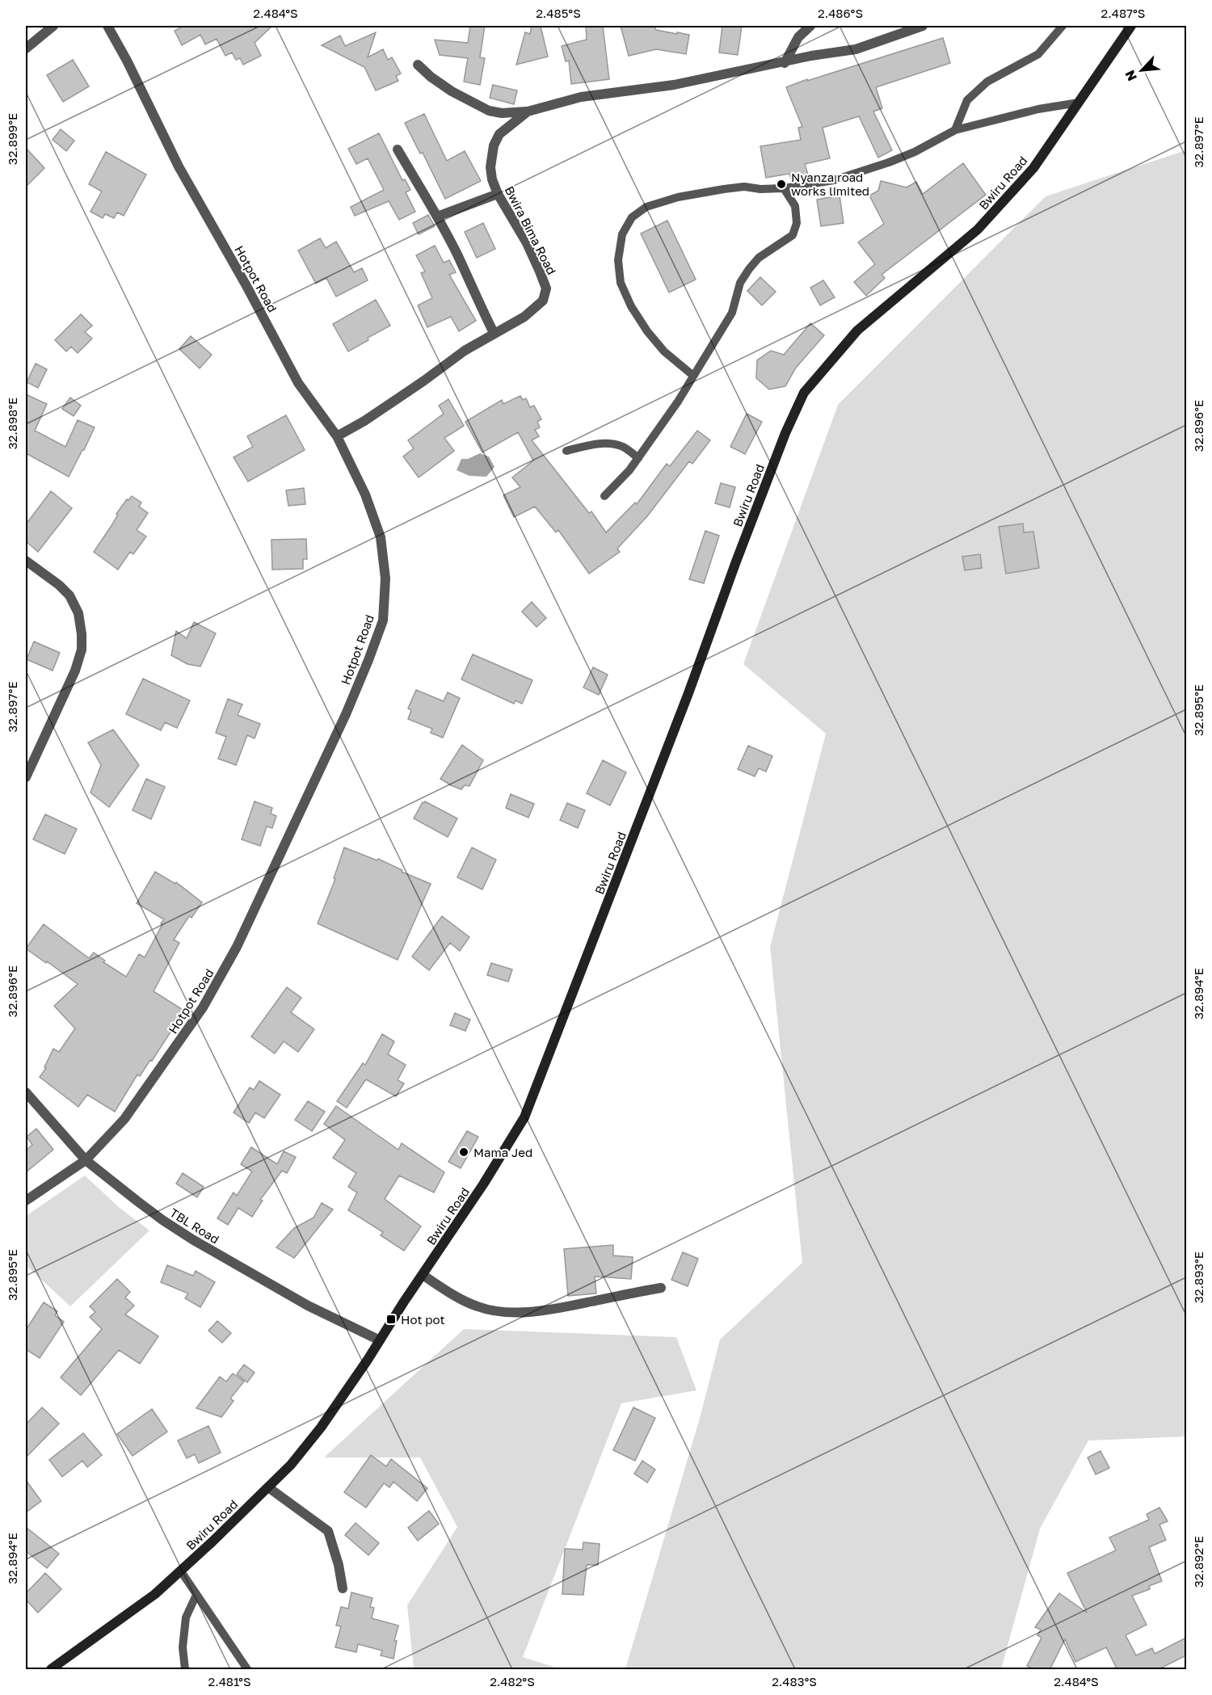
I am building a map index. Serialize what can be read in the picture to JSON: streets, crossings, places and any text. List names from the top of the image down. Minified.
{"streets":{"main road":["Bwiru Road"],"street":["Bwira Bima Road","Hotpot Road","TBL Road"]},"crossings":[["Bwiru Road","TBL Road"],["Bwira Bima Road","Hotpot Road"],["Hotpot Road","TBL Road"]],"places":{"other":["Nyanza road works limited","Mama Jed"],"transit":["Hot pot"]},"north":"bottom left","coordinates":["2.484°S","2.485°S","2.486°S","2.487°S","32.899°E","32.897°E","32.898°E","32.896°E","32.895°E","32.894°E","32.893°E","32.892°E","2.481°S","2.482°S","2.483°S"]}
